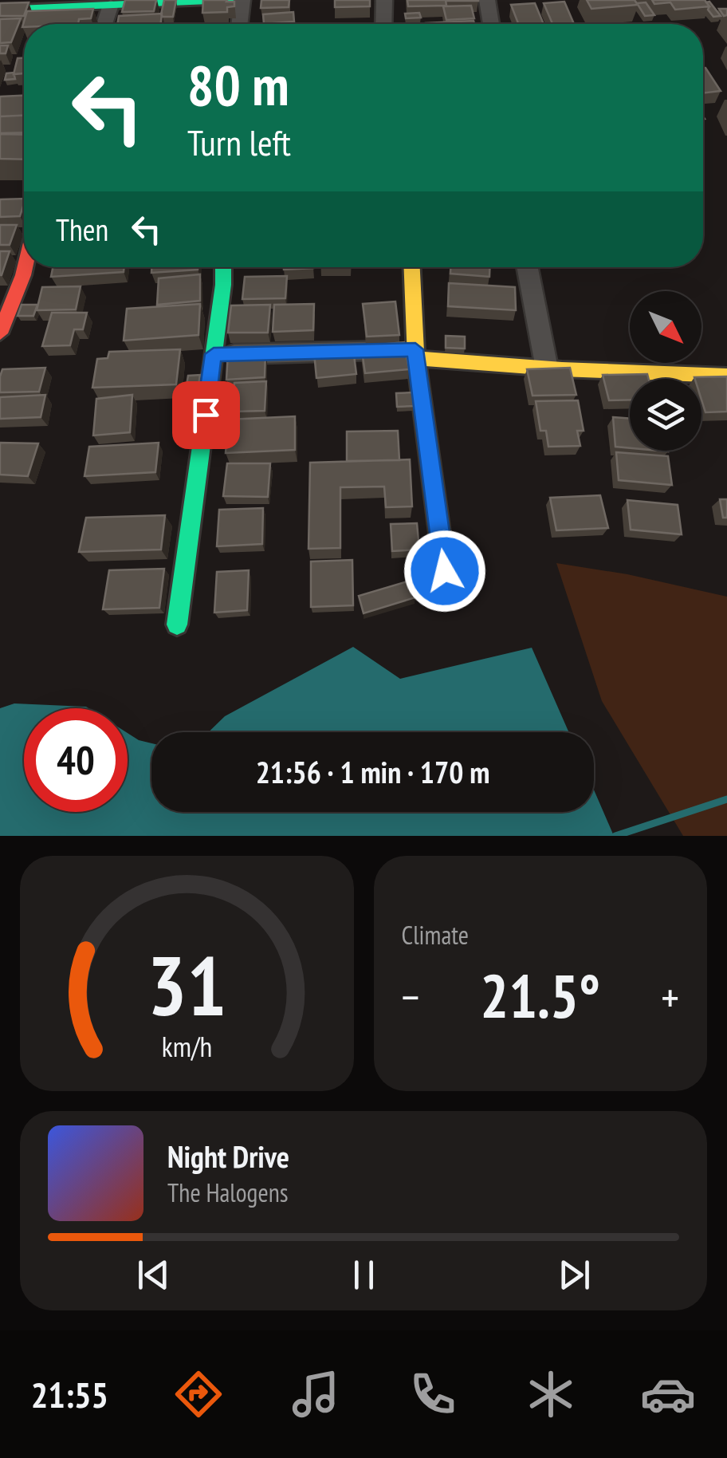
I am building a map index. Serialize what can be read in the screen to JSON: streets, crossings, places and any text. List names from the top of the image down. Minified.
{"north":"bottom right","page":{"turn":["80 m","Turn left"],"then":"Then","limit":"40","trip":"21:56 · 1 min · 170 m","tile":"Climate","heat":["−","21.5°","+"],"song":["Night Drive","The Halogens"],"tabs":"21:55","gauge":["31","km/h"]}}
